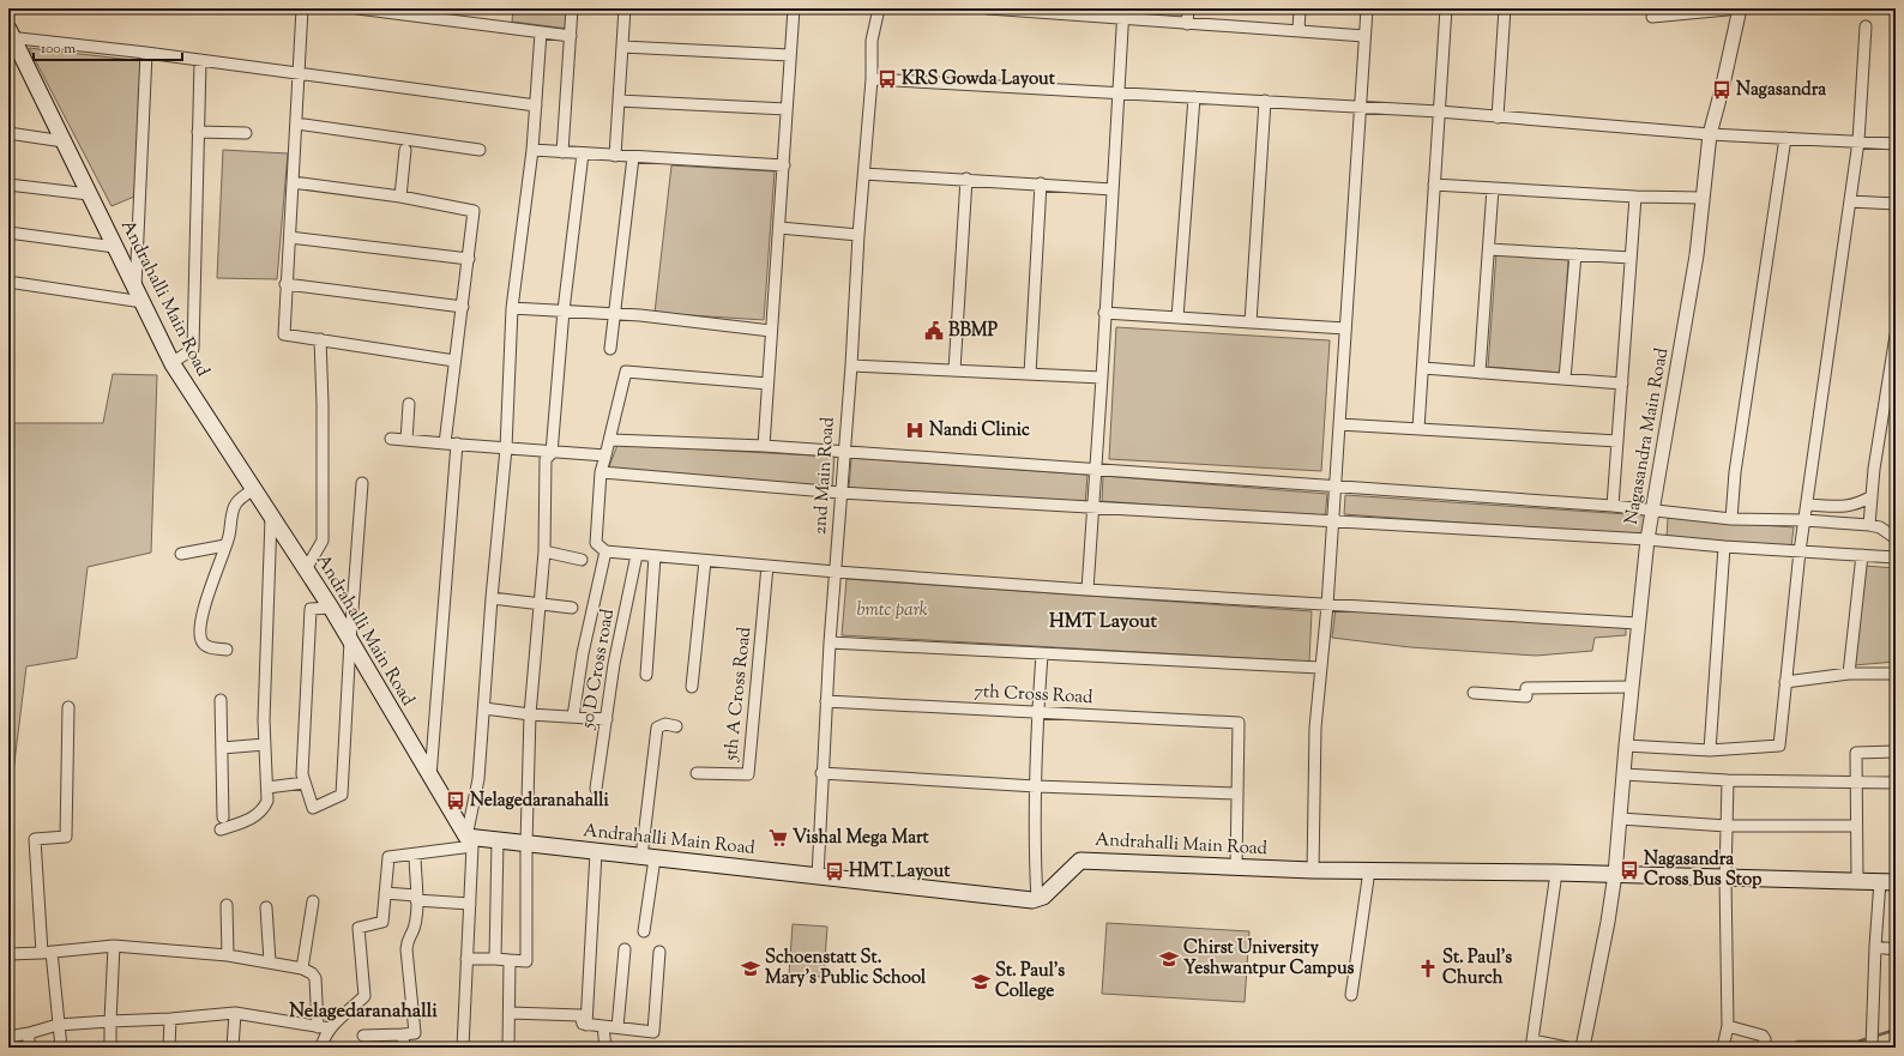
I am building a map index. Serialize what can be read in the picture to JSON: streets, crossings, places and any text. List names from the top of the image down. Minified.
{"streets":{"main road":["Andrahalli Main Road"],"street":["Nagasandra Main Road","2nd Main Road","50 D Cross road","5th A Cross Road","7th Cross Road"]},"crossings":[["Andrahalli Main Road","Nagasandra Main Road"],["Andrahalli Main Road","2nd Main Road"],["2nd Main Road","7th Cross Road"]],"districts":["HMT Layout","Nelagedaranahalli"],"parks":["bmtc park"],"places":{"bus stop":["KRS Gowda Layout","Nagasandra","Nelagedaranahalli","Nagasandra Cross Bus Stop","HMT Layout"],"public building":["BBMP"],"hospital":["Nandi Clinic"],"supermarket":["Vishal Mega Mart"],"school or university":["Chirst University Yeshwantpur Campus","Schoenstatt St. Mary's Public School","St. Paul's College"],"church":["St. Paul's Church"]},"scale_bar":"100 m"}
